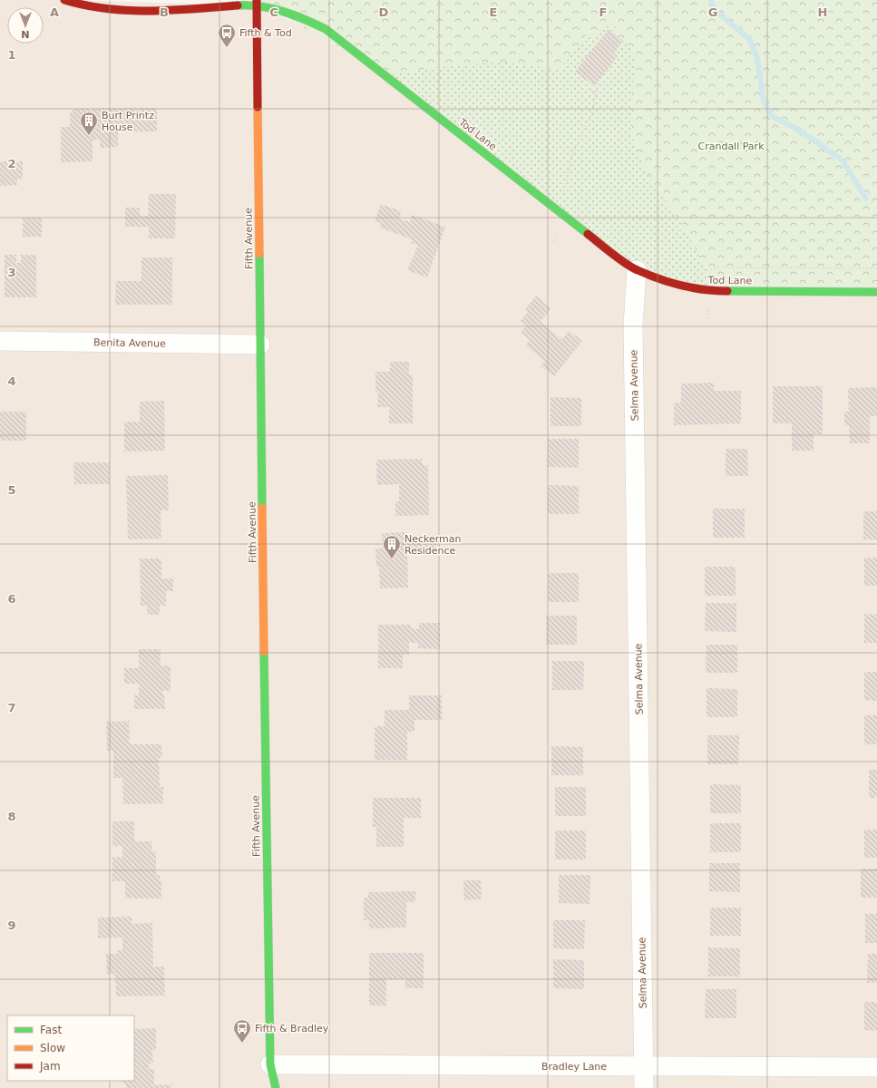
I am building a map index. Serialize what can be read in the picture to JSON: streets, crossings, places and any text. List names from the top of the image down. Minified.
{"streets":{"street":["Tod Lane","Fifth Avenue","Benita Avenue","Selma Avenue","Bradley Lane"]},"crossings":[["Tod Lane","Fifth Avenue"],["Tod Lane","Selma Avenue"],["Fifth Avenue","Benita Avenue"],["Fifth Avenue","Bradley Lane"],["Selma Avenue","Bradley Lane"]],"parks":["Crandall Park"],"places":{"bus stop":["Fifth & Tod","Fifth & Bradley"],"building":["Burt Printz House","Neckerman Residence"]},"legend":["Fast","Slow","Jam"],"north":"bottom","grid":{"columns":["A","B","C","D","E","F","G","H"],"rows":["1","2","3","4","5","6","7","8","9"]}}
